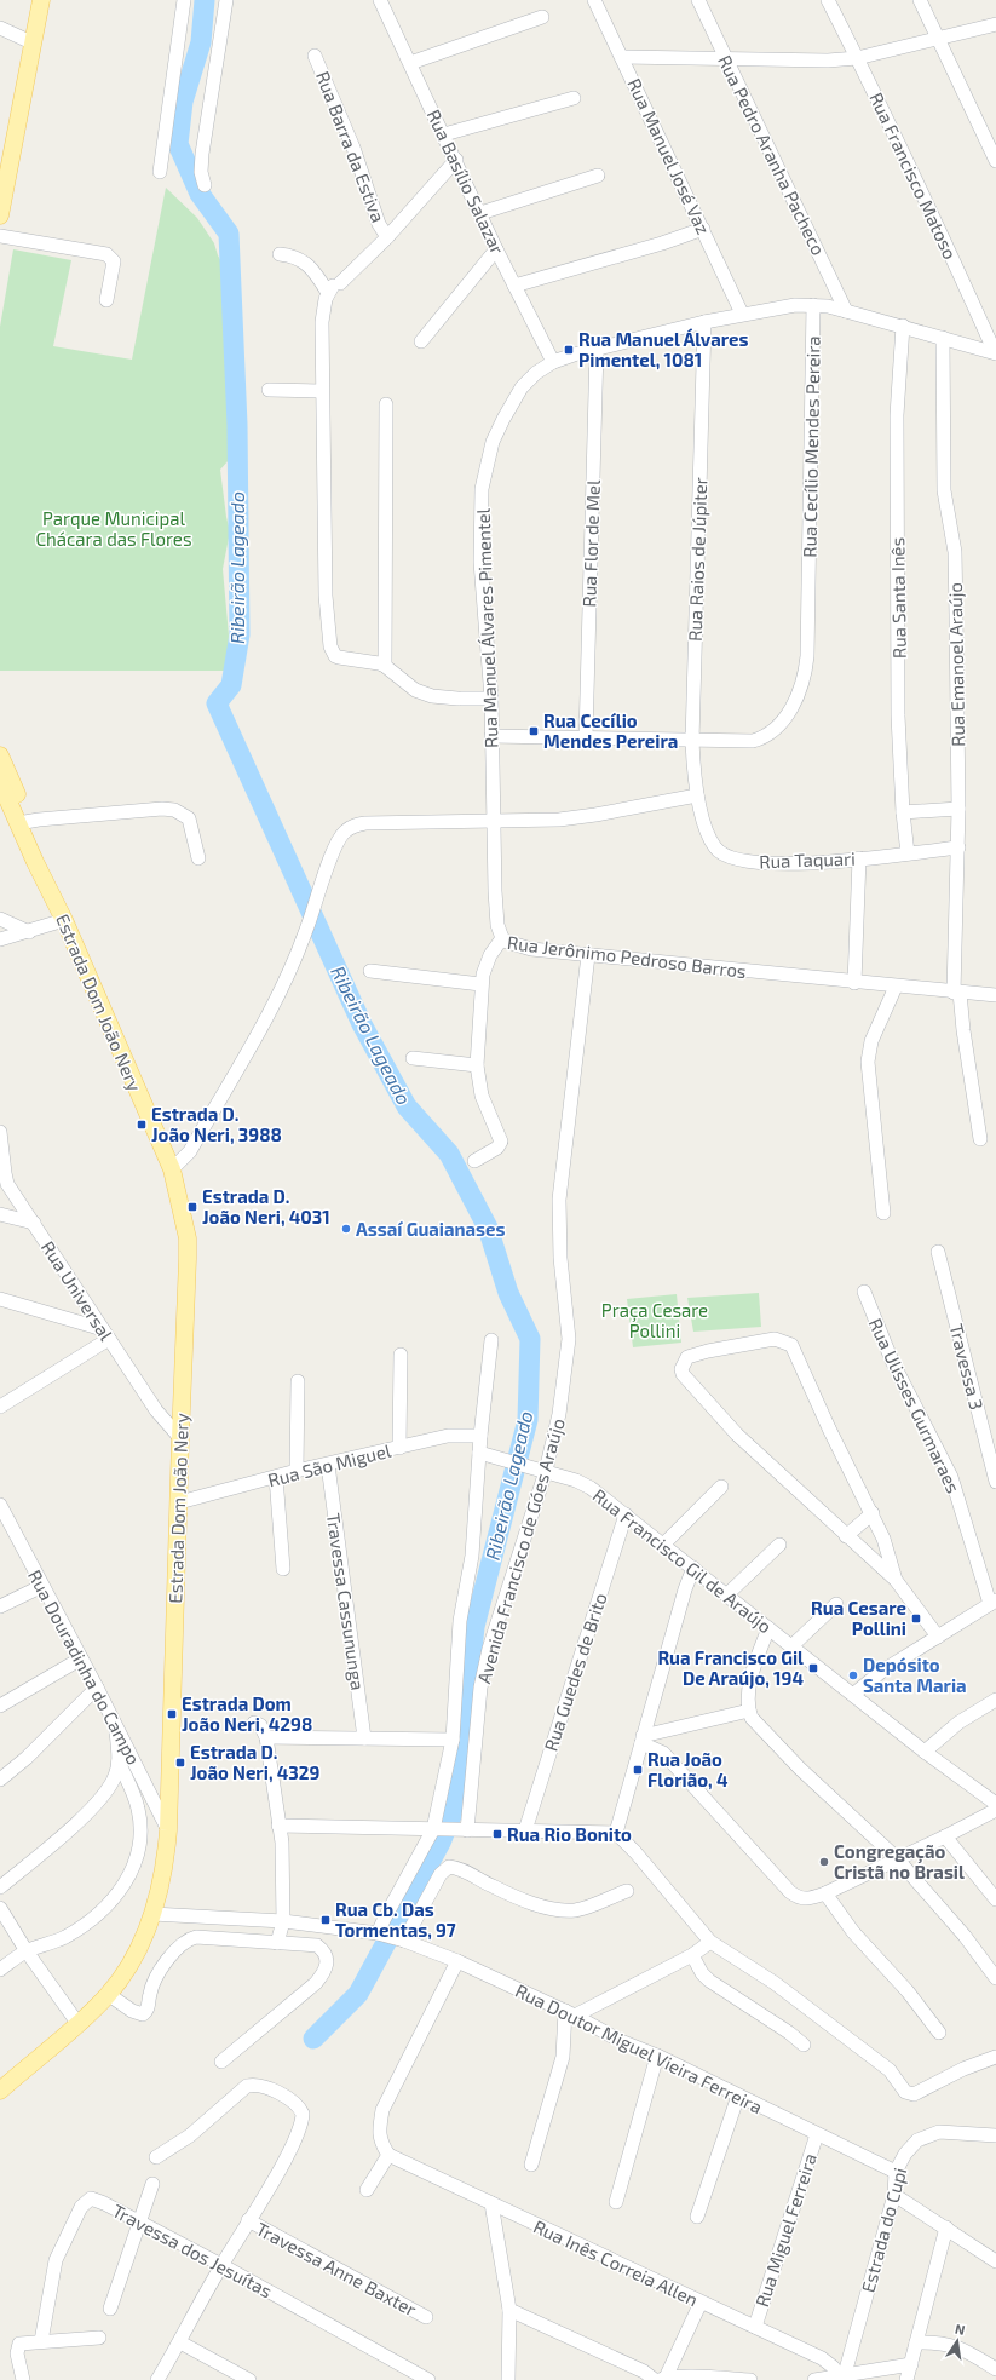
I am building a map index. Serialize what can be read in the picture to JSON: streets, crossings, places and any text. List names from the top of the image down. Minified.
{"streets":{"main road":["Estrada Dom João Nery"],"street":["Rua Barra da Estiva","Rua Pedro Aranha Pacheco","Rua Manuel José Vaz","Rua Francisco Matoso","Rua Basílio Salazar","Rua Cecílio Mendes Pereira","Rua Flor de Mel","Rua Raios de Júpiter","Rua Santa Inês","Rua Manuel Álvares Pimentel","Rua Emanoel Araújo","Rua Taquari","Rua Jerônimo Pedroso Barros","Rua Universal","Travessa 3","Rua Ulisses Gurmaraes","Rua São Miguel","Avenida Francisco de Góes Araújo","Rua Francisco Gil de Araújo","Travessa Cassununga","Rua Douradinha do Campo","Rua Guedes de Brito","Rua Doutor Miguel Vieira Ferreira","Rua Miguel Ferreira","Estrada do Cupi","Travessa dos Jesuítas","Rua Inês Correia Allen","Travessa Anne Baxter"]},"crossings":[["Rua Pedro Aranha Pacheco","Rua Manuel Álvares Pimentel"],["Rua Manuel José Vaz","Rua Manuel Álvares Pimentel"],["Rua Francisco Matoso","Rua Manuel Álvares Pimentel"],["Rua Basílio Salazar","Rua Manuel Álvares Pimentel"],["Rua Cecílio Mendes Pereira","Rua Flor de Mel"],["Rua Cecílio Mendes Pereira","Rua Raios de Júpiter"],["Rua Cecílio Mendes Pereira","Rua Manuel Álvares Pimentel"],["Rua Flor de Mel","Rua Manuel Álvares Pimentel"],["Rua Raios de Júpiter","Rua Manuel Álvares Pimentel"],["Rua Raios de Júpiter","Rua Taquari"],["Rua Santa Inês","Rua Manuel Álvares Pimentel"],["Rua Santa Inês","Rua Taquari"],["Rua Manuel Álvares Pimentel","Rua Emanoel Araújo"],["Rua Manuel Álvares Pimentel","Rua Jerônimo Pedroso Barros"],["Rua Emanoel Araújo","Rua Taquari"],["Rua Emanoel Araújo","Rua Jerônimo Pedroso Barros"],["Rua Jerônimo Pedroso Barros","Avenida Francisco de Góes Araújo"],["Estrada Dom João Nery","Rua Universal"],["Estrada Dom João Nery","Rua São Miguel"],["Estrada Dom João Nery","Rua Douradinha do Campo"],["Estrada Dom João Nery","Rua Doutor Miguel Vieira Ferreira"],["Rua São Miguel","Avenida Francisco de Góes Araújo"],["Rua São Miguel","Travessa Cassununga"],["Avenida Francisco de Góes Araújo","Rua Francisco Gil de Araújo"],["Avenida Francisco de Góes Araújo","Rua Doutor Miguel Vieira Ferreira"],["Rua Francisco Gil de Araújo","Rua Guedes de Brito"],["Rua Doutor Miguel Vieira Ferreira","Rua Miguel Ferreira"],["Rua Doutor Miguel Vieira Ferreira","Estrada do Cupi"],["Rua Miguel Ferreira","Rua Inês Correia Allen"],["Estrada do Cupi","Rua Inês Correia Allen"]],"water":["Ribeirão Lageado"],"parks":["Parque Municipal Chácara das Flores","Praça Cesare Pollini"],"places":{"transit":["Rua Manuel Álvares Pimentel, 1081","Rua Cecílio Mendes Pereira","Estrada D. João Neri, 3988","Estrada D. João Neri, 4031","Rua Cesare Pollini","Rua Francisco Gil De Araújo, 194","Estrada Dom João Neri, 4298","Estrada D. João Neri, 4329","Rua João Florião, 4","Rua Rio Bonito","Rua Cb. Das Tormentas, 97"],"other":["Assaí Guaianases","Depósito Santa Maria","Congregação Cristã no Brasil"]},"north":"top"}
